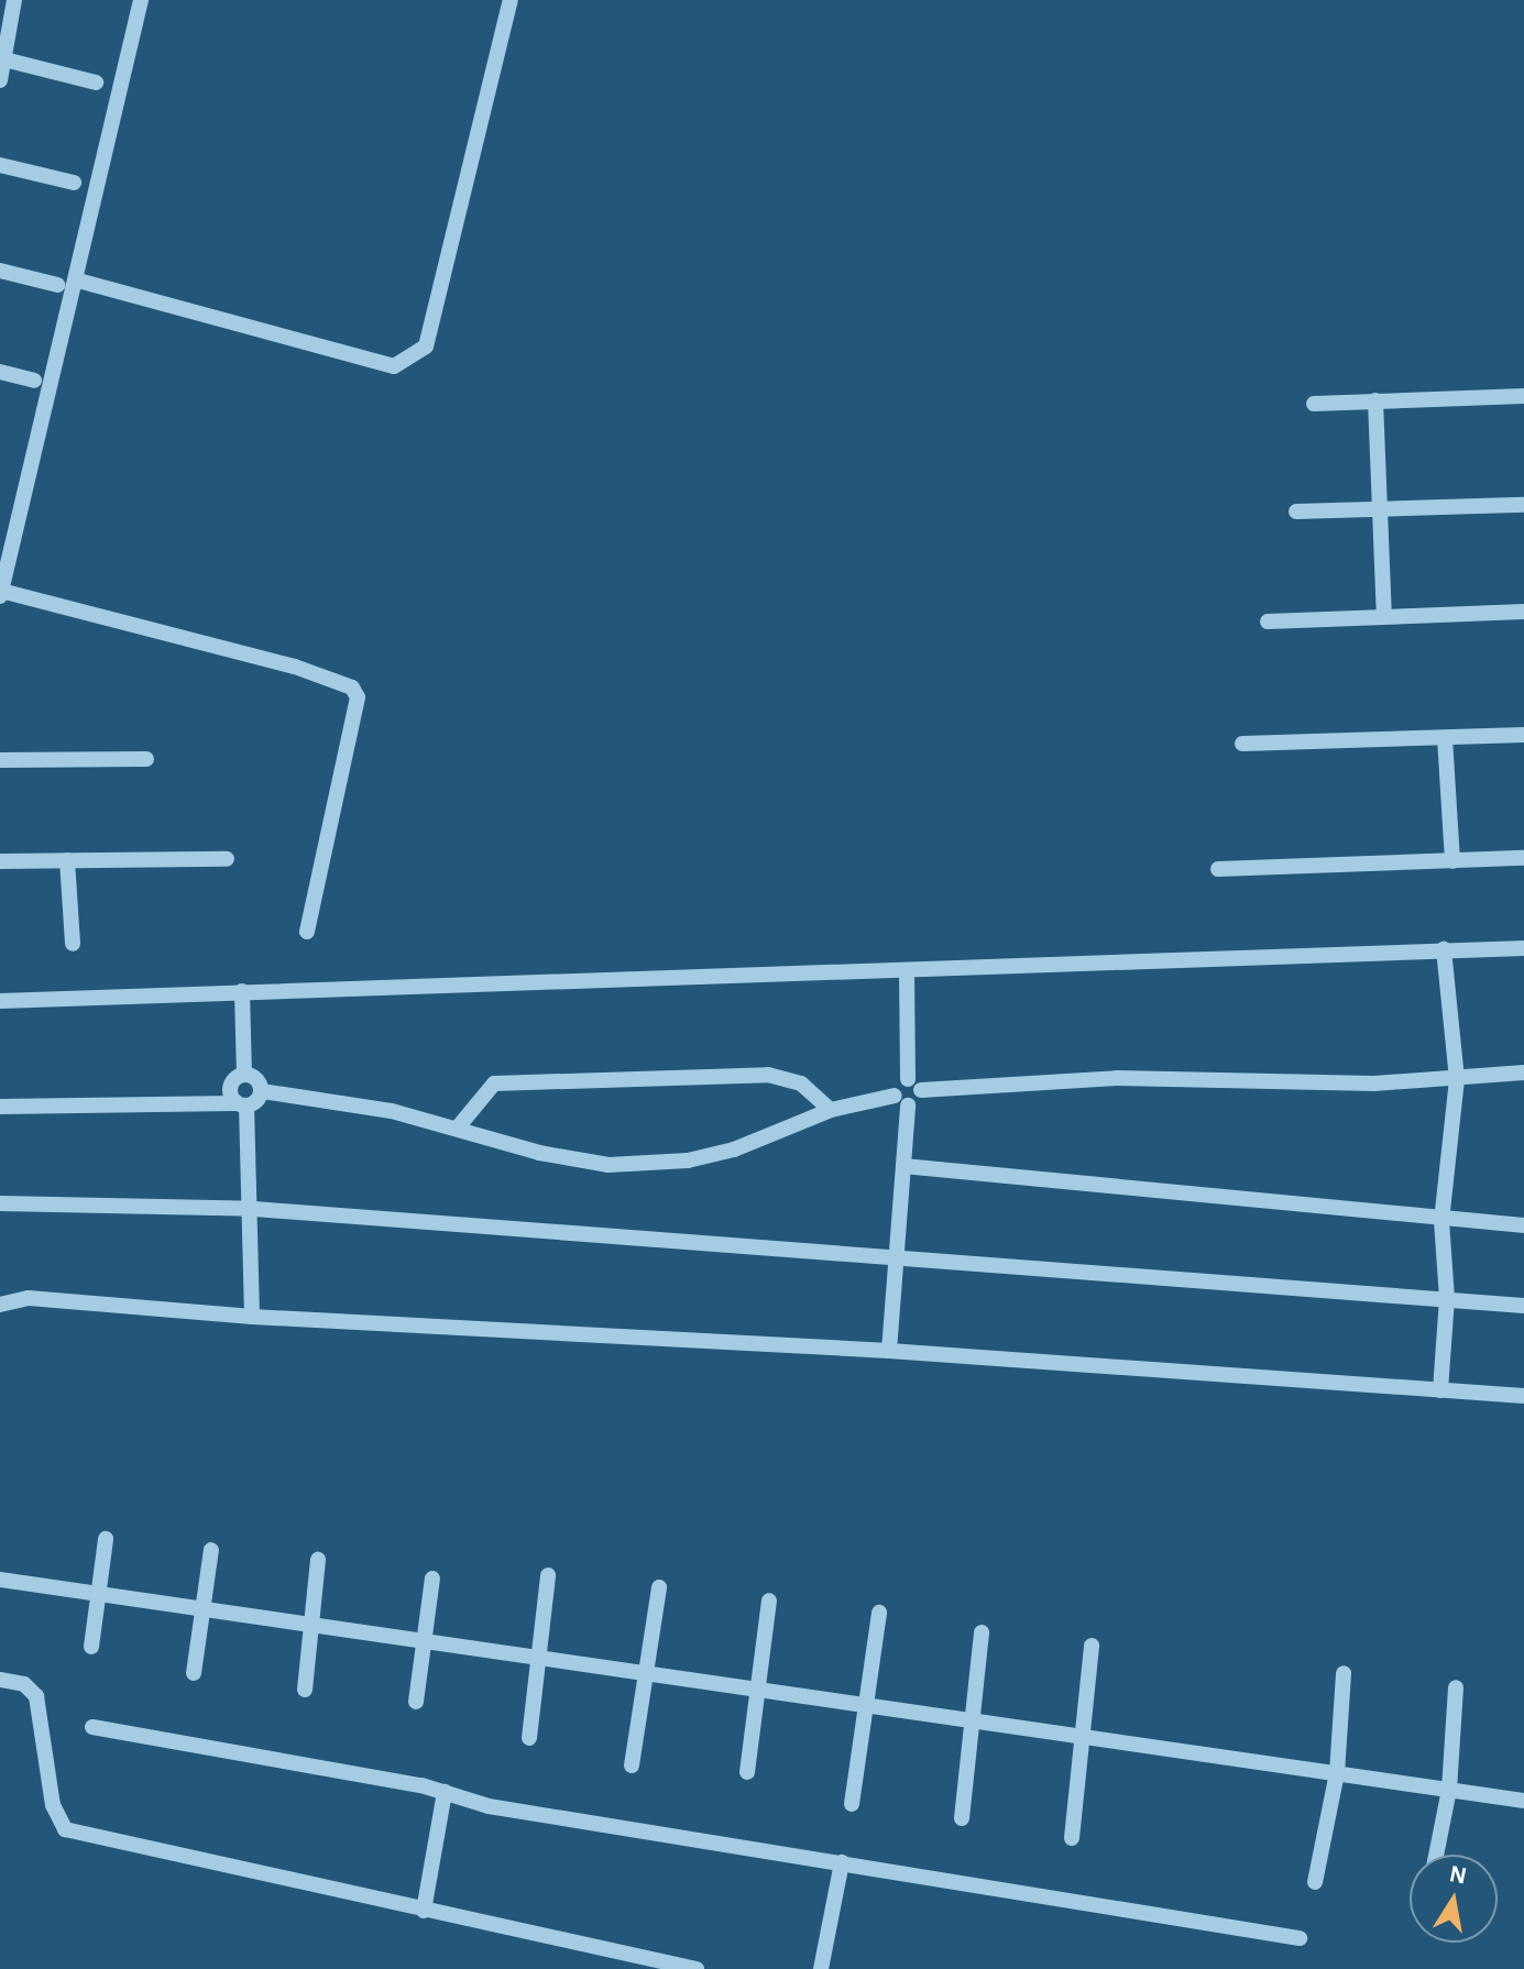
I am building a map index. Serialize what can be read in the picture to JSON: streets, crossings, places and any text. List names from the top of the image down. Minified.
{"north":"top"}
